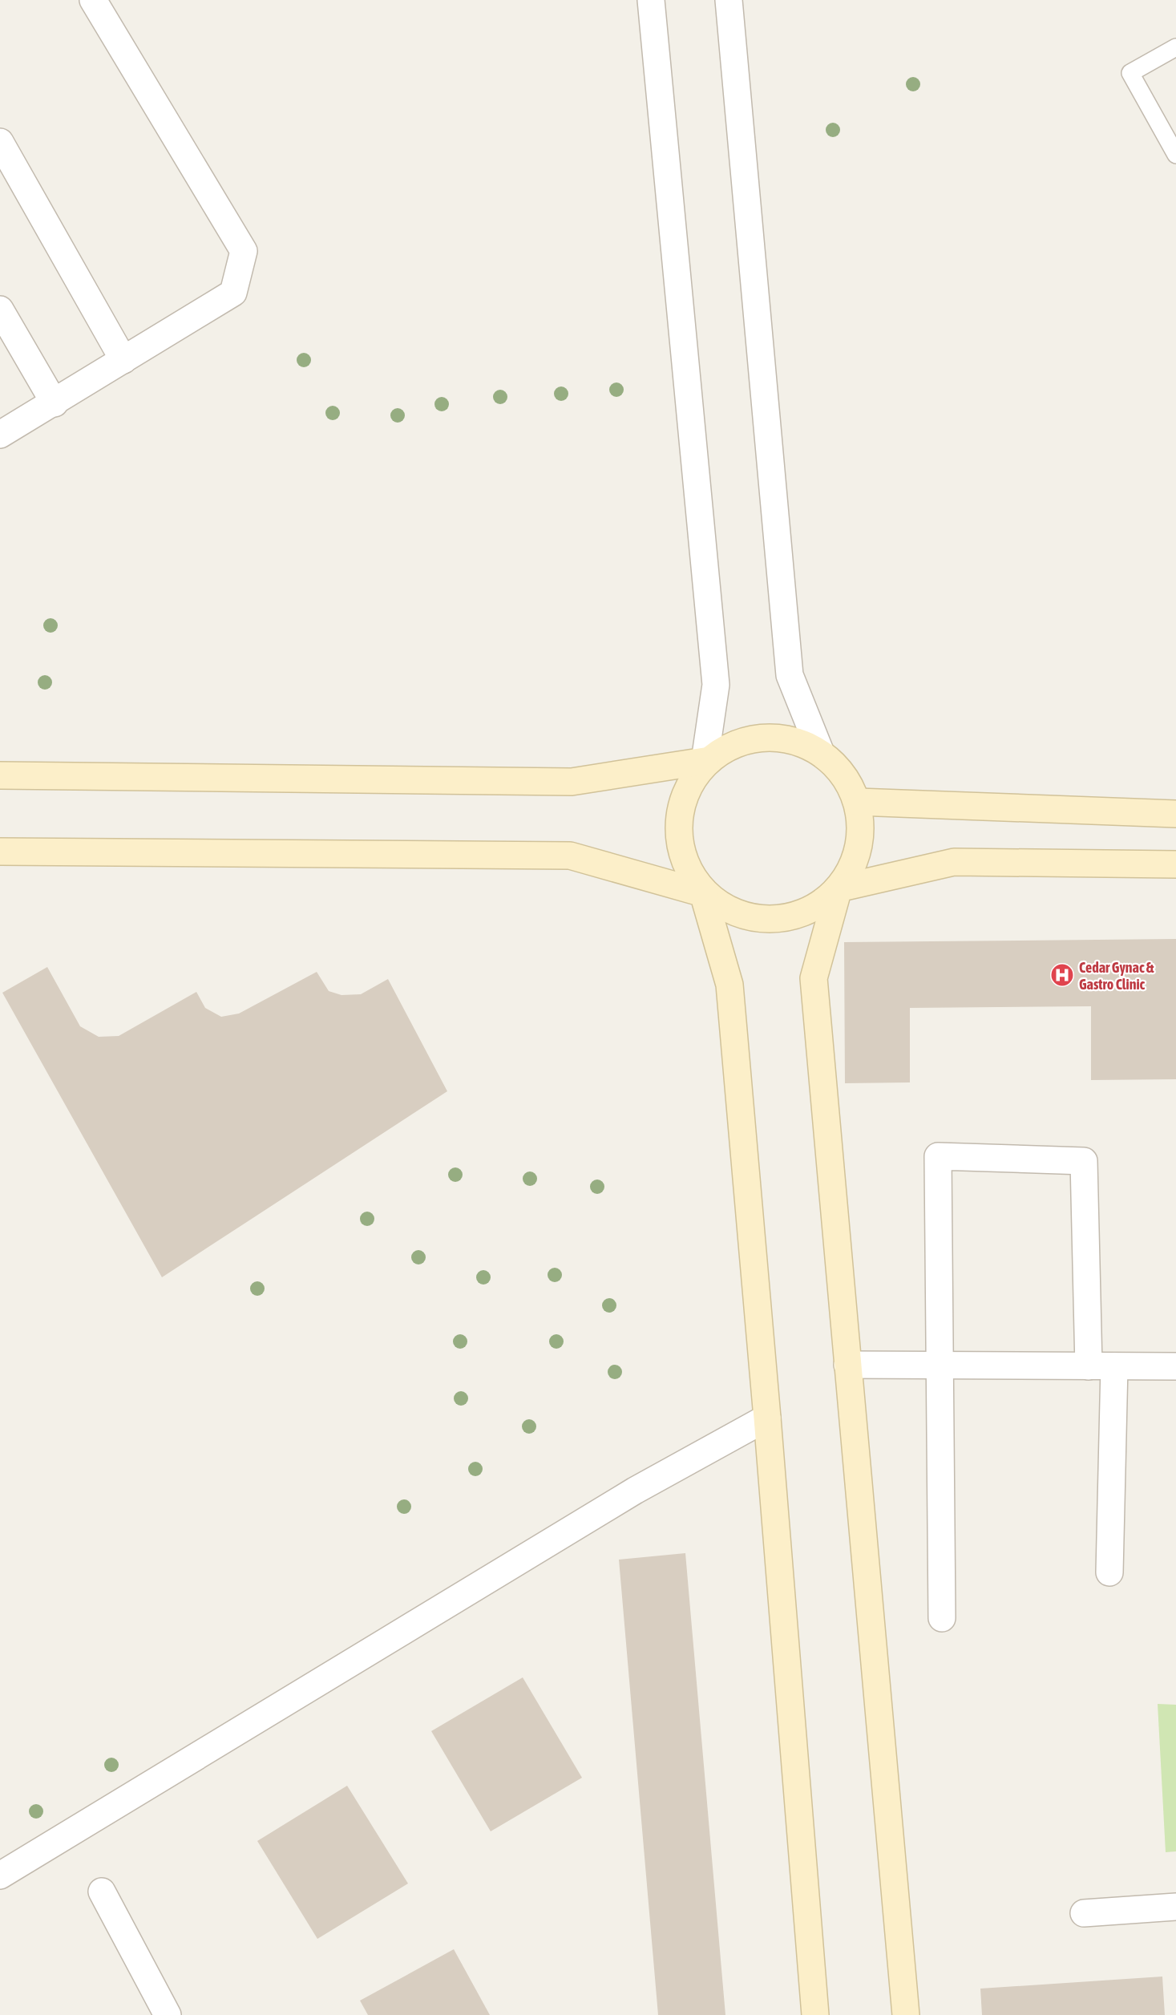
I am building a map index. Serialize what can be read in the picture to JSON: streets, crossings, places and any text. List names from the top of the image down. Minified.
{"places":{"hospital":["Cedar Gynac & Gastro Clinic"]}}
